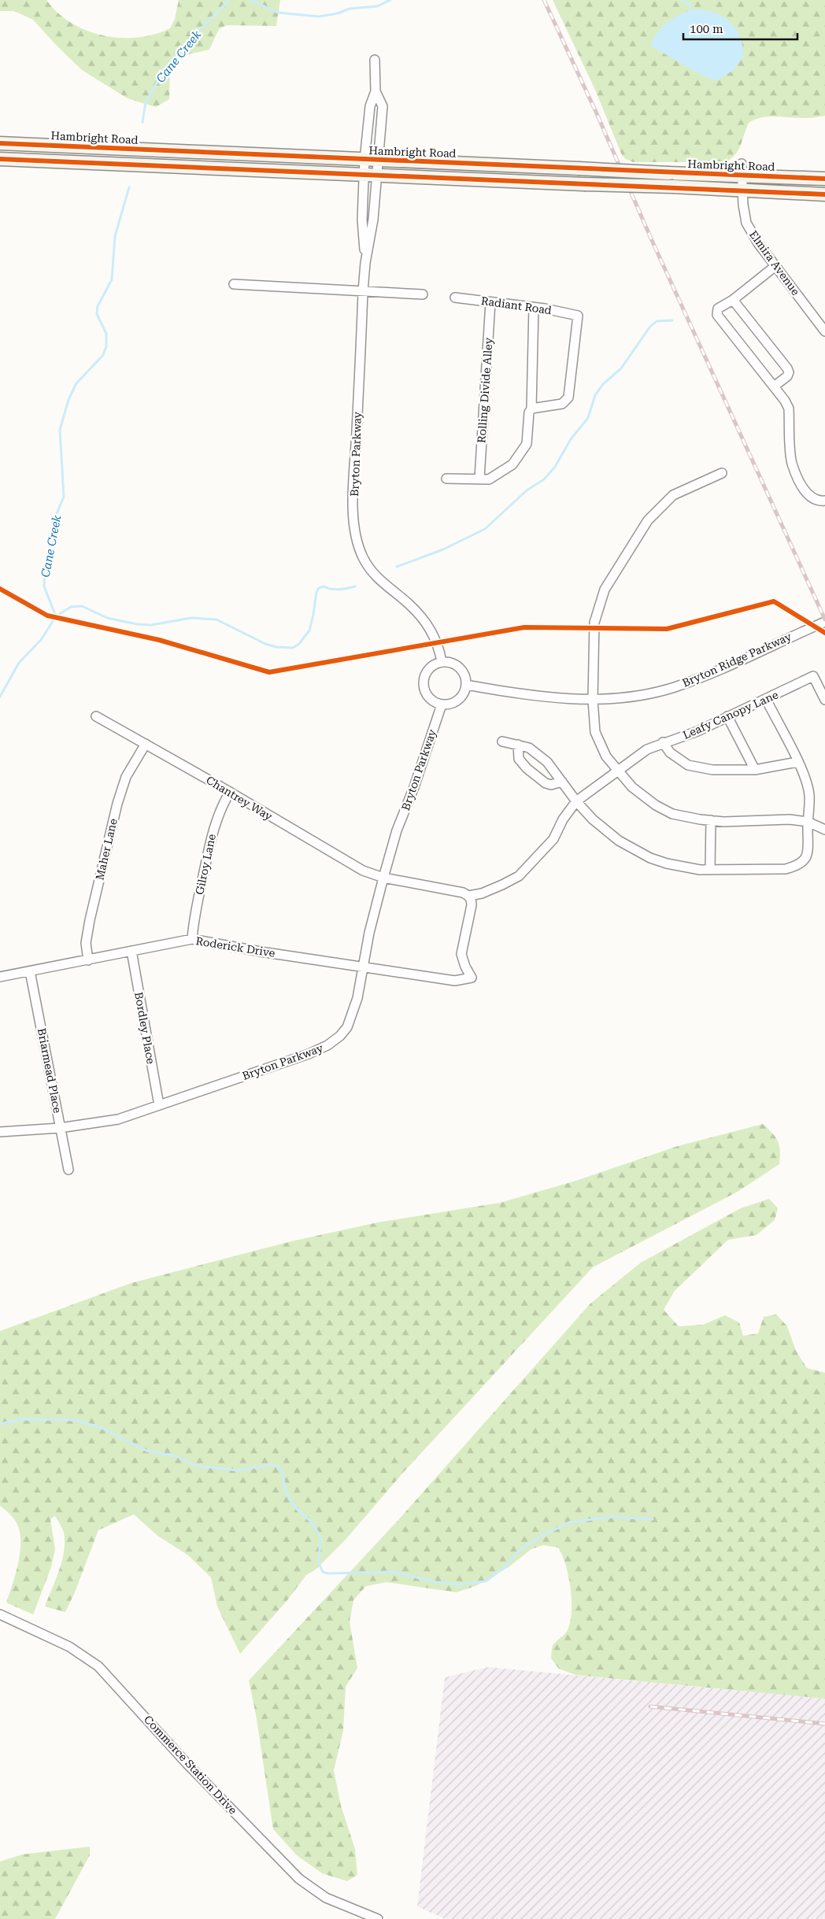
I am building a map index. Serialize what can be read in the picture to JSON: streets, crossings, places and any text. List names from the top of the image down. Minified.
{"streets":{"street":["Hambright Road","Elmira Avenue","Radiant Road","Rolling Divide Alley","Bryton Parkway","Bryton Ridge Parkway","Leafy Canopy Lane","Chantrey Way","Maher Lane","Gilroy Lane","Roderick Drive","Bordley Place","Briarmead Place","Commerce Station Drive"]},"crossings":[["Hambright Road","Elmira Avenue"],["Hambright Road","Bryton Parkway"],["Radiant Road","Rolling Divide Alley"],["Bryton Parkway","Bryton Ridge Parkway"],["Bryton Parkway","Chantrey Way"],["Bryton Parkway","Roderick Drive"],["Bryton Parkway","Bordley Place"],["Bryton Parkway","Briarmead Place"],["Leafy Canopy Lane","Chantrey Way"],["Leafy Canopy Lane","Roderick Drive"],["Chantrey Way","Maher Lane"],["Chantrey Way","Gilroy Lane"],["Chantrey Way","Roderick Drive"],["Maher Lane","Roderick Drive"],["Gilroy Lane","Roderick Drive"],["Roderick Drive","Bordley Place"],["Roderick Drive","Briarmead Place"]],"water":["Cane Creek"],"scale_bar":"100 m"}
